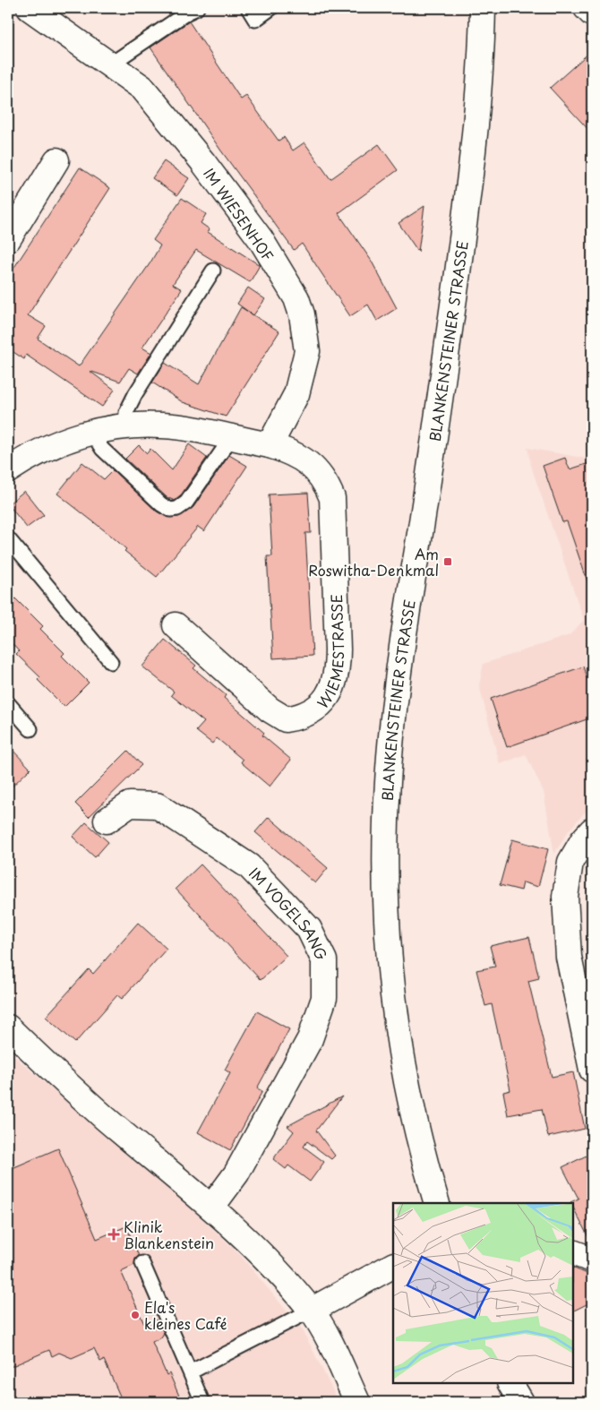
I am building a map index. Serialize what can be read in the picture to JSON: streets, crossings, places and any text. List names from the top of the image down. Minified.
{"streets":{"street":["IM WIESENHOF","BLANKENSTEINER STRASSE","WIEMESTRASSE","IM VOGELSANG"]},"crossings":[["IM WIESENHOF","WIEMESTRASSE"]],"places":{"transit":["Am Roswitha-Denkmal"],"health":["Klinik Blankenstein"],"other":["Ela's kleines Café"]}}
